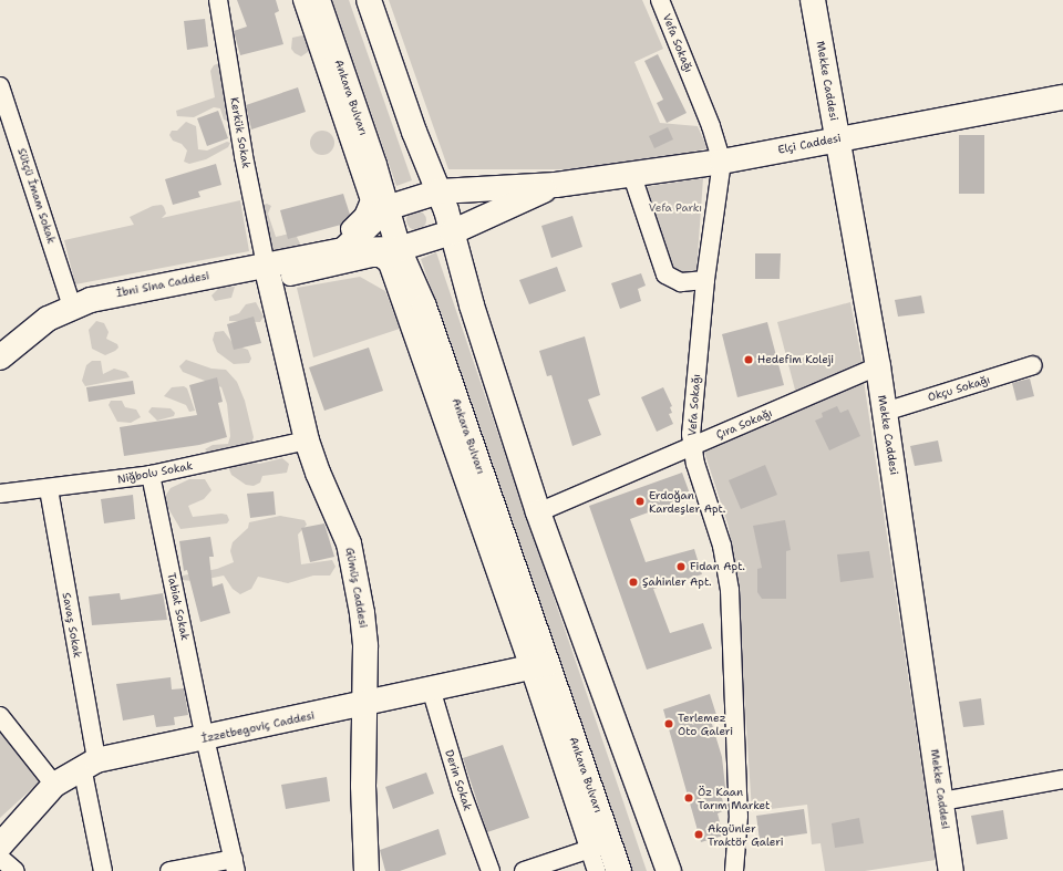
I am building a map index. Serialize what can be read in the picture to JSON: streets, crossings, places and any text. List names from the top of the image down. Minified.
{"streets":{"street":["Vefa Sokağı","Mekke Caddesi","Ankara Bulvarı","Kerkük Sokak","Elçi Caddesi","Sütçü İmam Sokak","İbni Sina Caddesi","Okçu Sokağı","Çıra Sokağı","Niğbolu Sokak","Gümüş Caddesi","Tabiat Sokak","Savaş Sokak","İzzetbegoviç Caddesi","Derin Sokak"]},"crossings":[["Vefa Sokağı","Elçi Caddesi"],["Vefa Sokağı","Çıra Sokağı"],["Mekke Caddesi","Elçi Caddesi"],["Mekke Caddesi","Okçu Sokağı"],["Mekke Caddesi","Çıra Sokağı"],["Ankara Bulvarı","Elçi Caddesi"],["Ankara Bulvarı","İbni Sina Caddesi"],["Ankara Bulvarı","İzzetbegoviç Caddesi"],["Kerkük Sokak","İbni Sina Caddesi"],["Kerkük Sokak","Gümüş Caddesi"],["Elçi Caddesi","İbni Sina Caddesi"],["Sütçü İmam Sokak","İbni Sina Caddesi"],["İbni Sina Caddesi","Gümüş Caddesi"],["Niğbolu Sokak","Gümüş Caddesi"],["Niğbolu Sokak","Tabiat Sokak"],["Niğbolu Sokak","Savaş Sokak"],["Gümüş Caddesi","İzzetbegoviç Caddesi"],["Tabiat Sokak","İzzetbegoviç Caddesi"],["Savaş Sokak","İzzetbegoviç Caddesi"],["İzzetbegoviç Caddesi","Derin Sokak"]],"parks":["Vefa Parkı"],"places":["Hedefim Koleji","Erdoğan Kardeşler Apt.","Fidan Apt.","Şahinler Apt.","Terlemez Oto Galeri","Öz Kaan Tarım Market","Akgünler Traktör Galeri"]}
